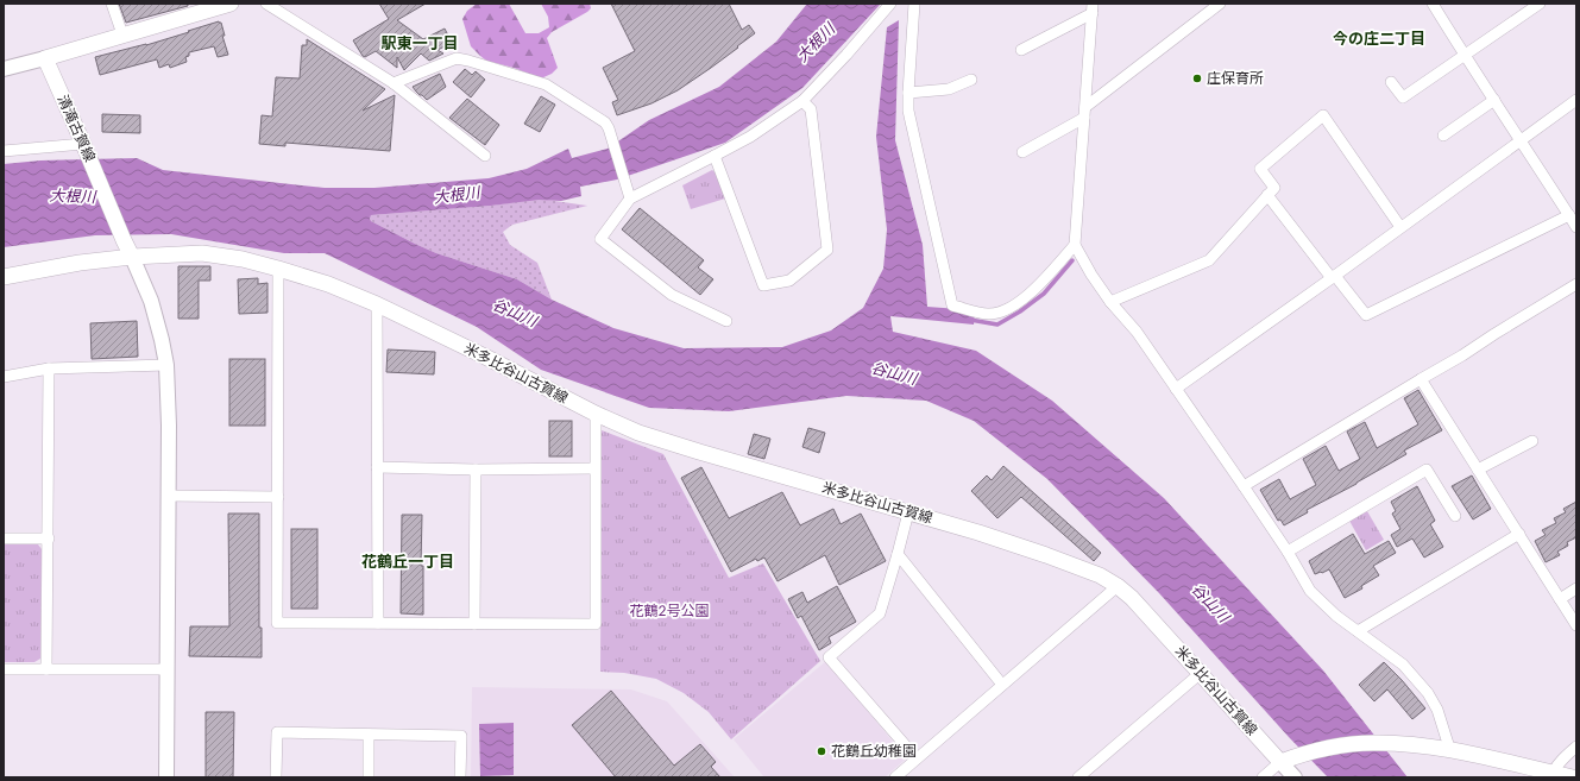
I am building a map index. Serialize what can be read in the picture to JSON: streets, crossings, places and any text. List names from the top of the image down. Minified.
{"streets":{"main road":["清滝古賀線","米多比谷山古賀線"]},"crossings":[["清滝古賀線","米多比谷山古賀線"]],"districts":["今の庄二丁目","駅東一丁目","花鶴丘一丁目"],"water":["大根川","谷山川"],"parks":["花鶴２号公園"],"places":["庄保育所","花鶴丘幼稚園"]}
